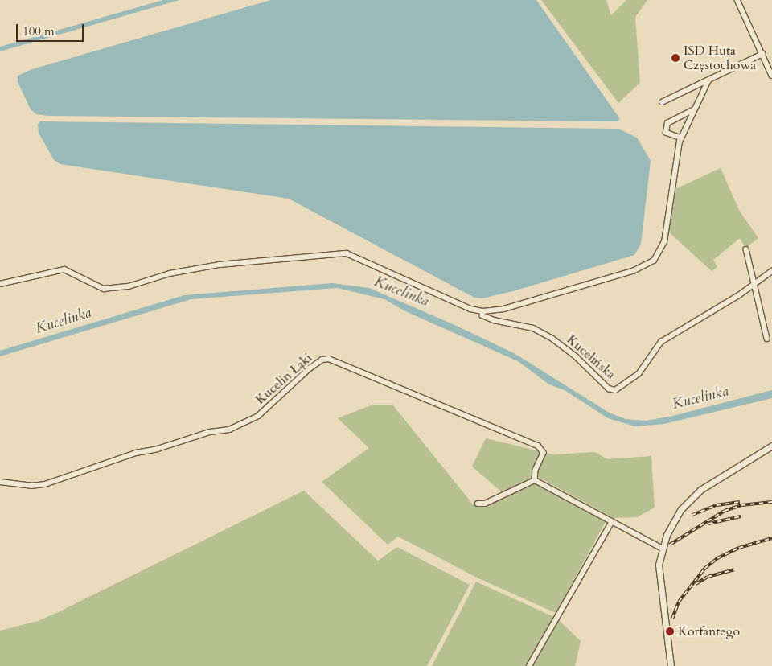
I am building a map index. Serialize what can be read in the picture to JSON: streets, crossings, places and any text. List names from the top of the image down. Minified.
{"streets":{"street":["Kucelińska","Kucelin Łąki"]},"water":["Kucelinka"],"places":["ISD Huta Częstochowa","Korfantego"],"scale_bar":"100 m"}
